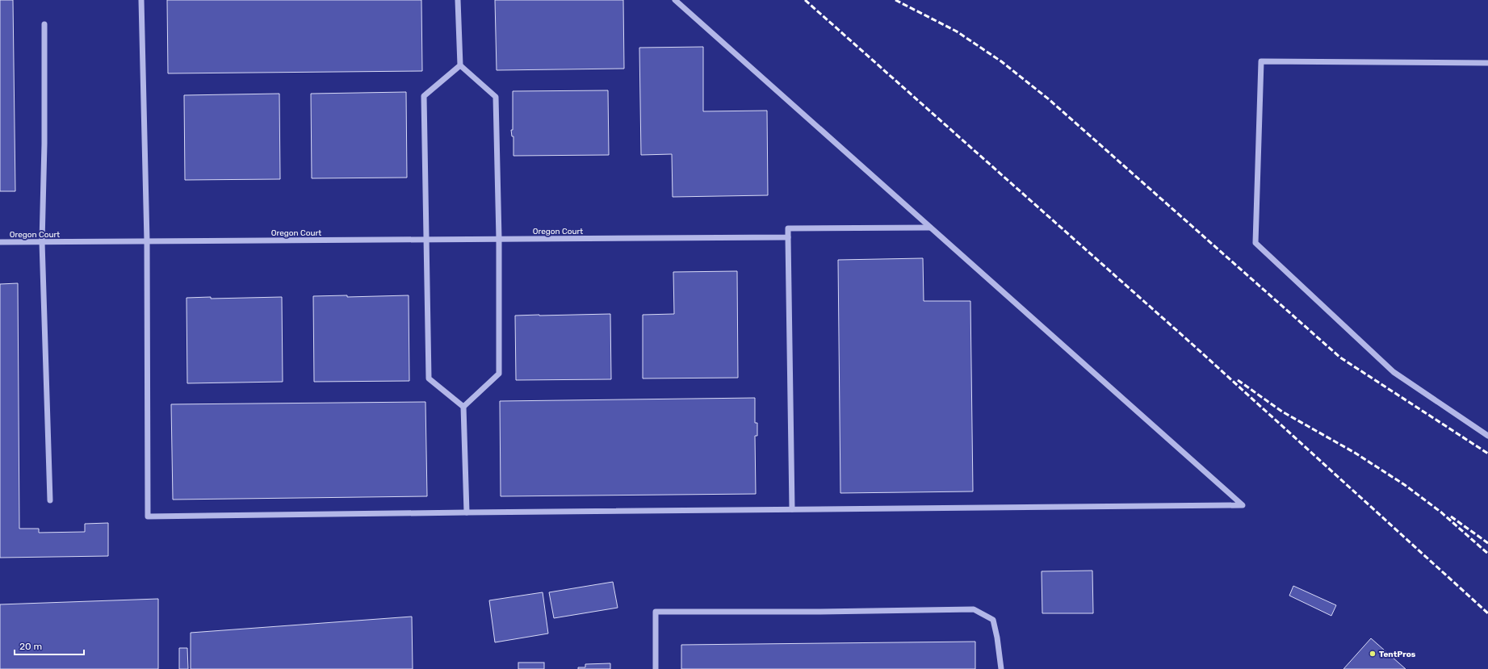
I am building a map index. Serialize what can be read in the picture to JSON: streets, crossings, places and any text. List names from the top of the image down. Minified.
{"streets":{"street":["Oregon Court"]},"places":["TentPros"],"scale_bar":"20 m"}
